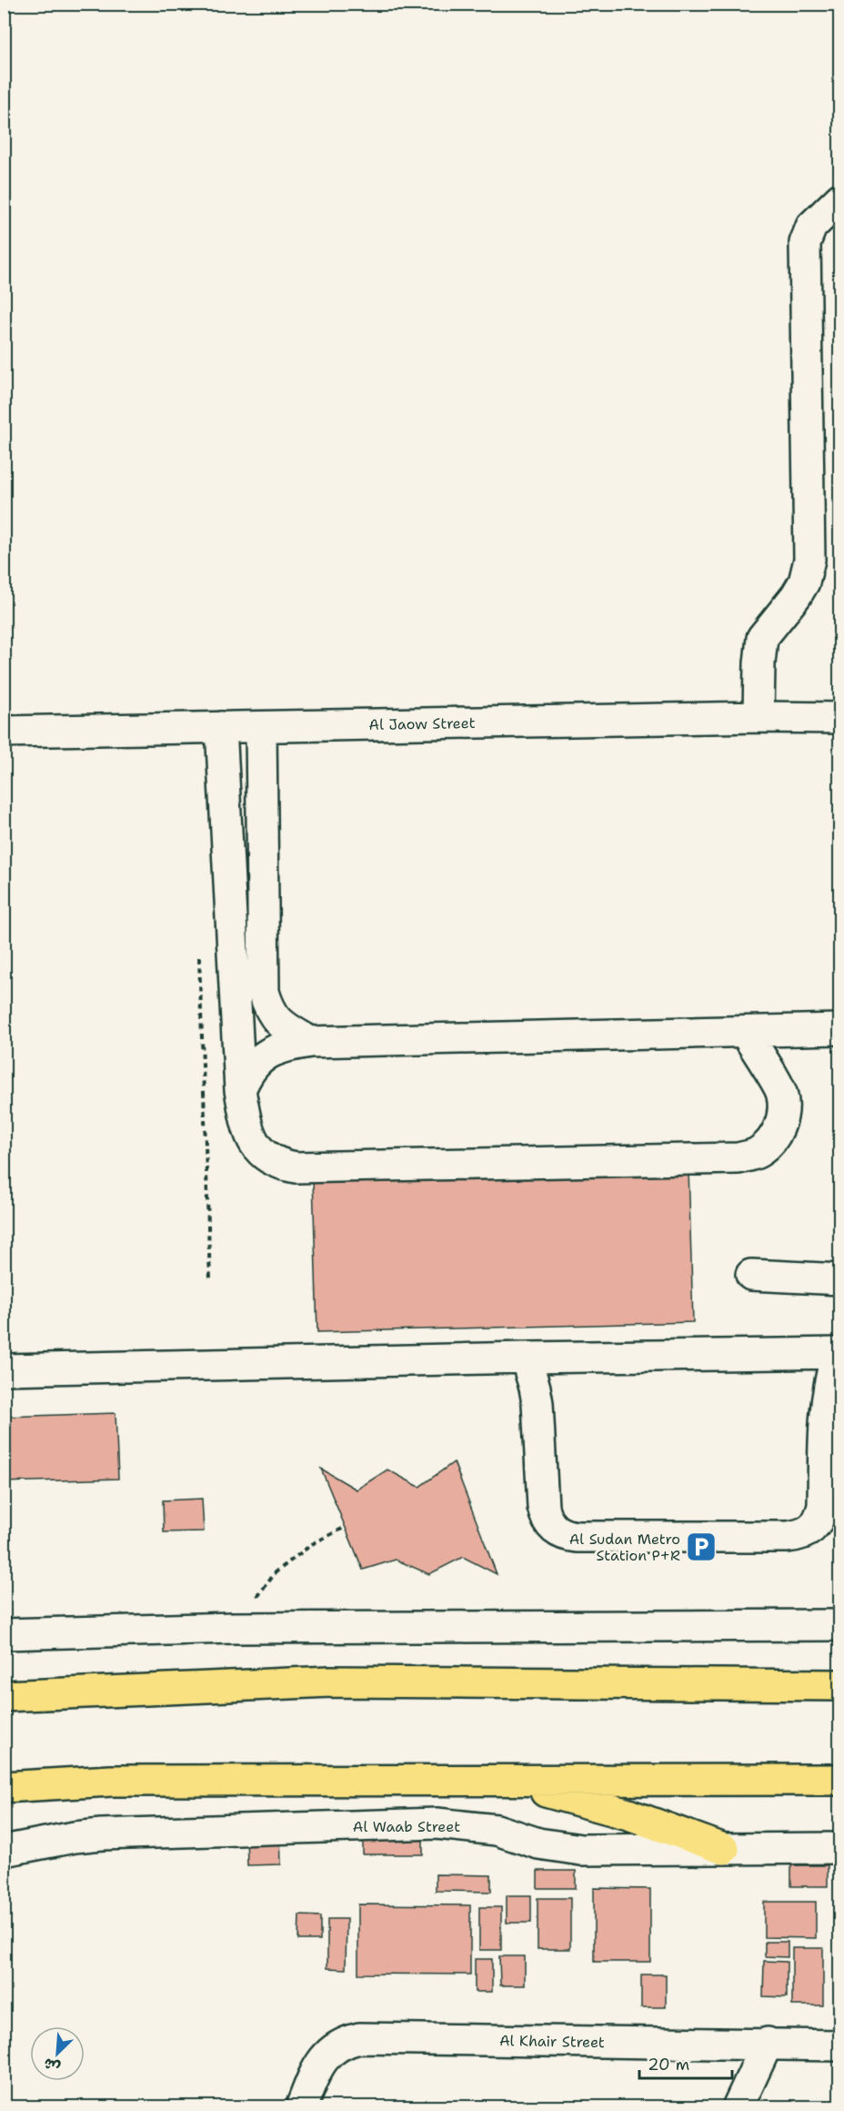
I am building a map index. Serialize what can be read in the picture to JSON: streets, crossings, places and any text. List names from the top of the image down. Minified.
{"streets":{"street":["Al Jaow Street","Al Waab Street","Al Khair Street"]},"places":{"parking":["Al Sudan Metro Station P+R"]},"scale_bar":"20 m","north":"bottom left"}
